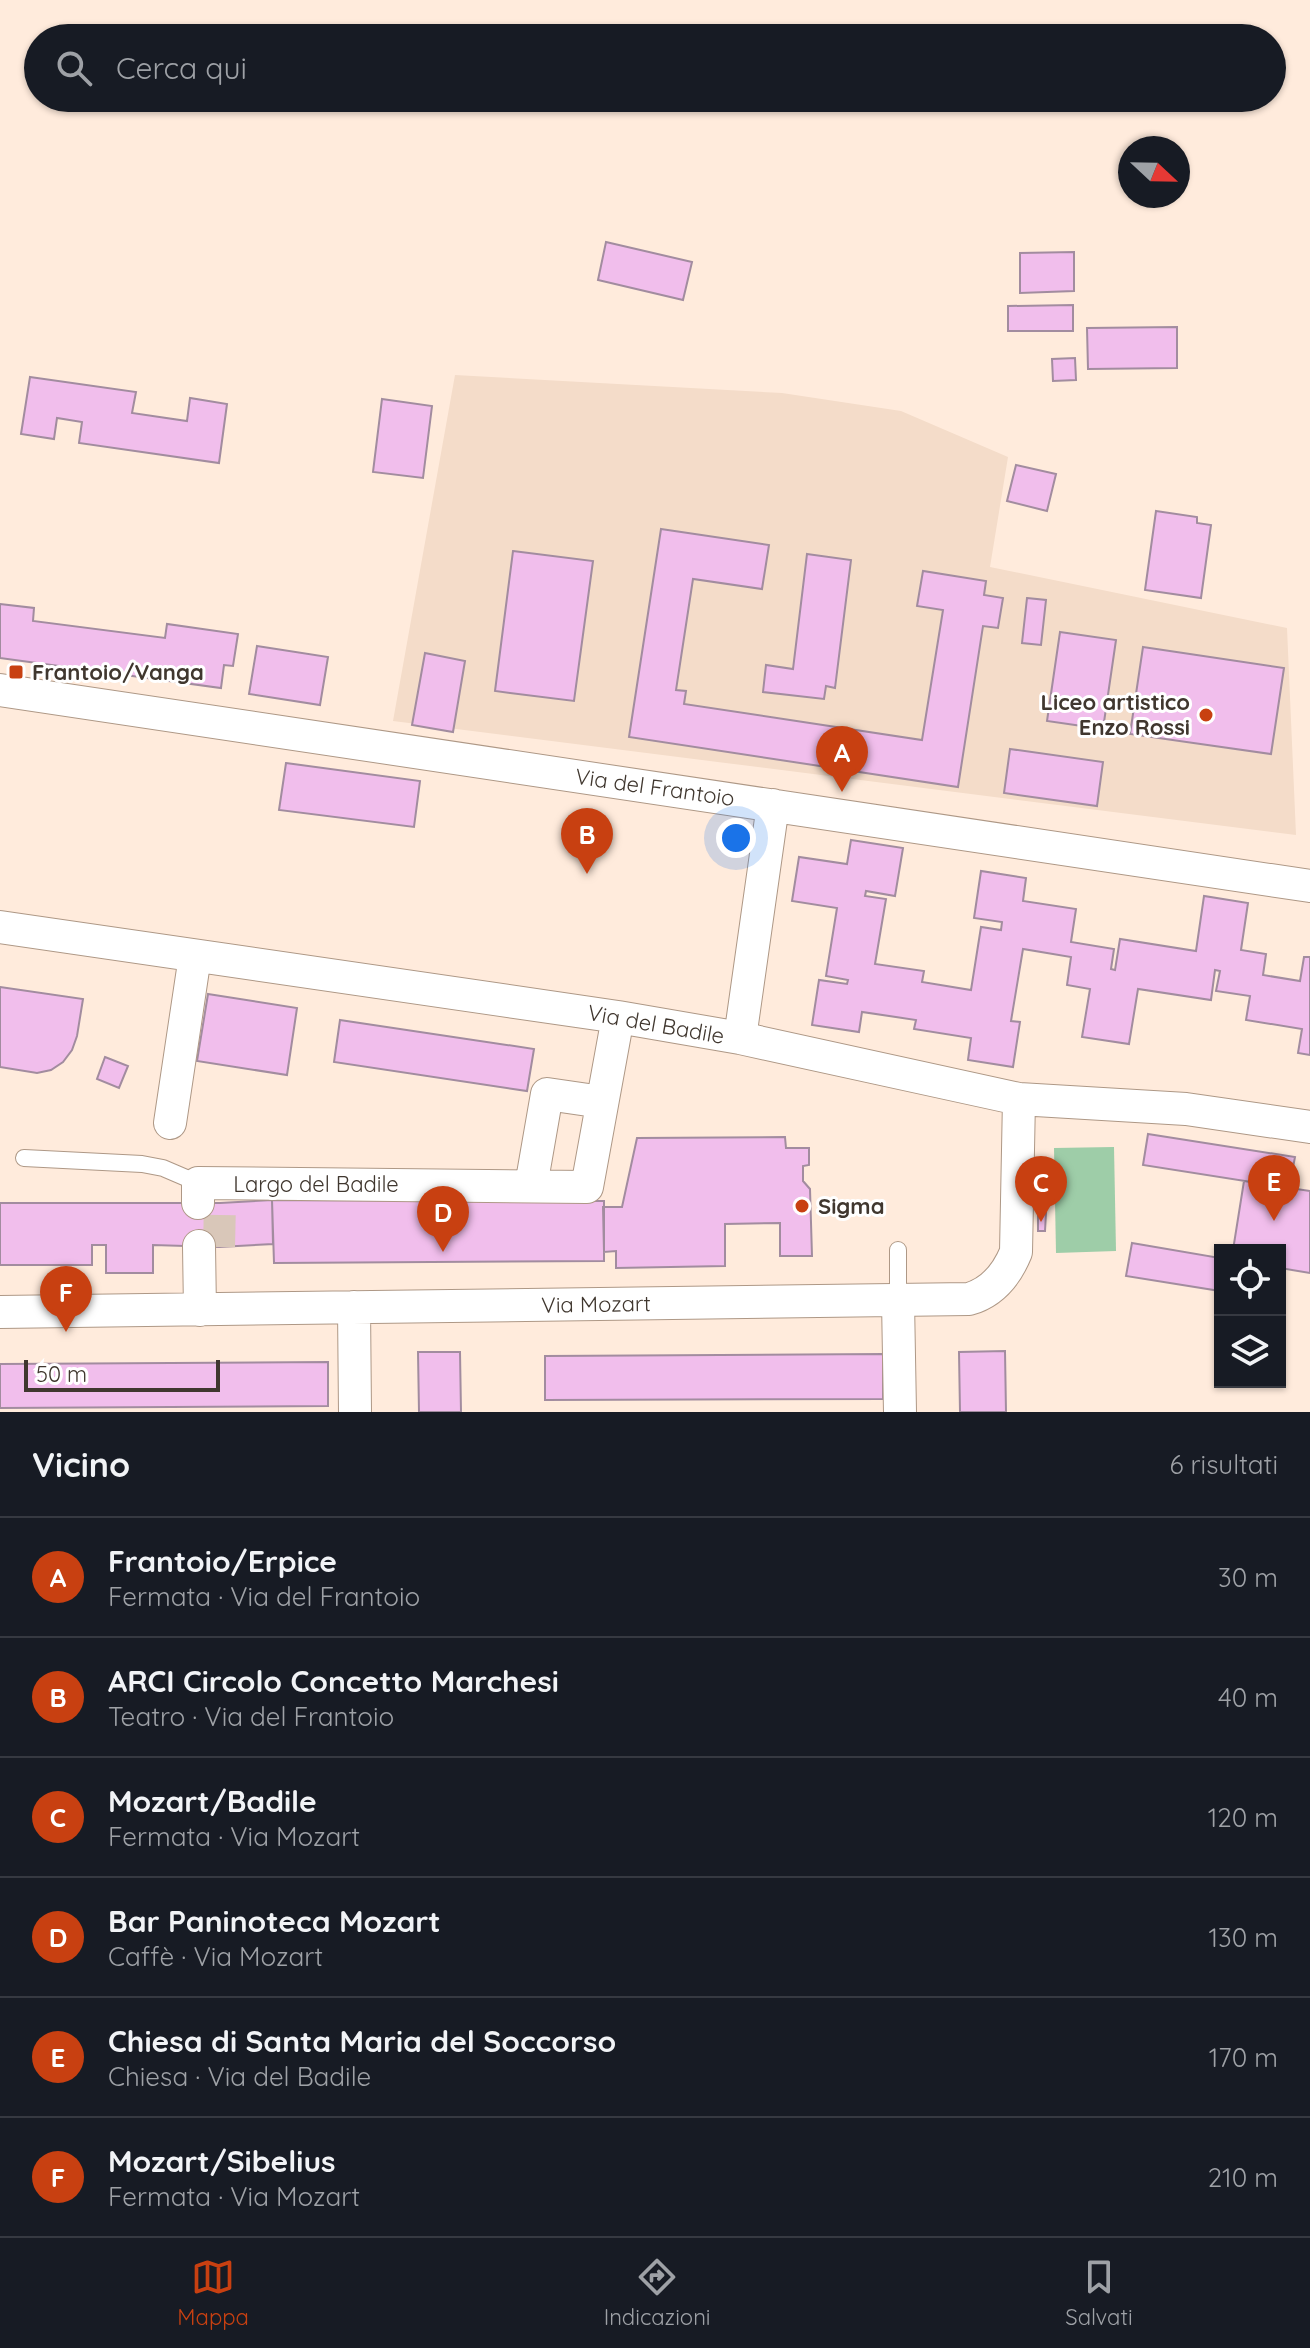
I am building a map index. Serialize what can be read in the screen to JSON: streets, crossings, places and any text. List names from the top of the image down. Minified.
{"streets":{"street":["Via del Frantoio","Via del Badile","Largo del Badile","Via Mozart"]},"crossings":[["Via del Badile","Largo del Badile"],["Via del Badile","Via Mozart"]],"places":{"transit":["Frantoio/Vanga"],"other":["Liceo artistico Enzo Rossi","Sigma"]},"scale_bar":"50 m","north":"right","page":{"search":"Cerca qui","pins":["A","B","E","C","D","F"],"scale":"50 m","heading":["Vicino","6 risultati"],"list":[{"mark":"A","name":"Frantoio/Erpice","note":"Fermata · Via del Frantoio","value":"30 m"},{"mark":"B","name":"ARCI Circolo Concetto Marchesi","note":"Teatro · Via del Frantoio","value":"40 m"},{"mark":"C","name":"Mozart/Badile","note":"Fermata · Via Mozart","value":"120 m"},{"mark":"D","name":"Bar Paninoteca Mozart","note":"Caffè · Via Mozart","value":"130 m"},{"mark":"E","name":"Chiesa di Santa Maria del Soccorso","note":"Chiesa · Via del Badile","value":"170 m"},{"mark":"F","name":"Mozart/Sibelius","note":"Fermata · Via Mozart","value":"210 m"}],"nav":["Mappa","Indicazioni","Salvati"]}}
